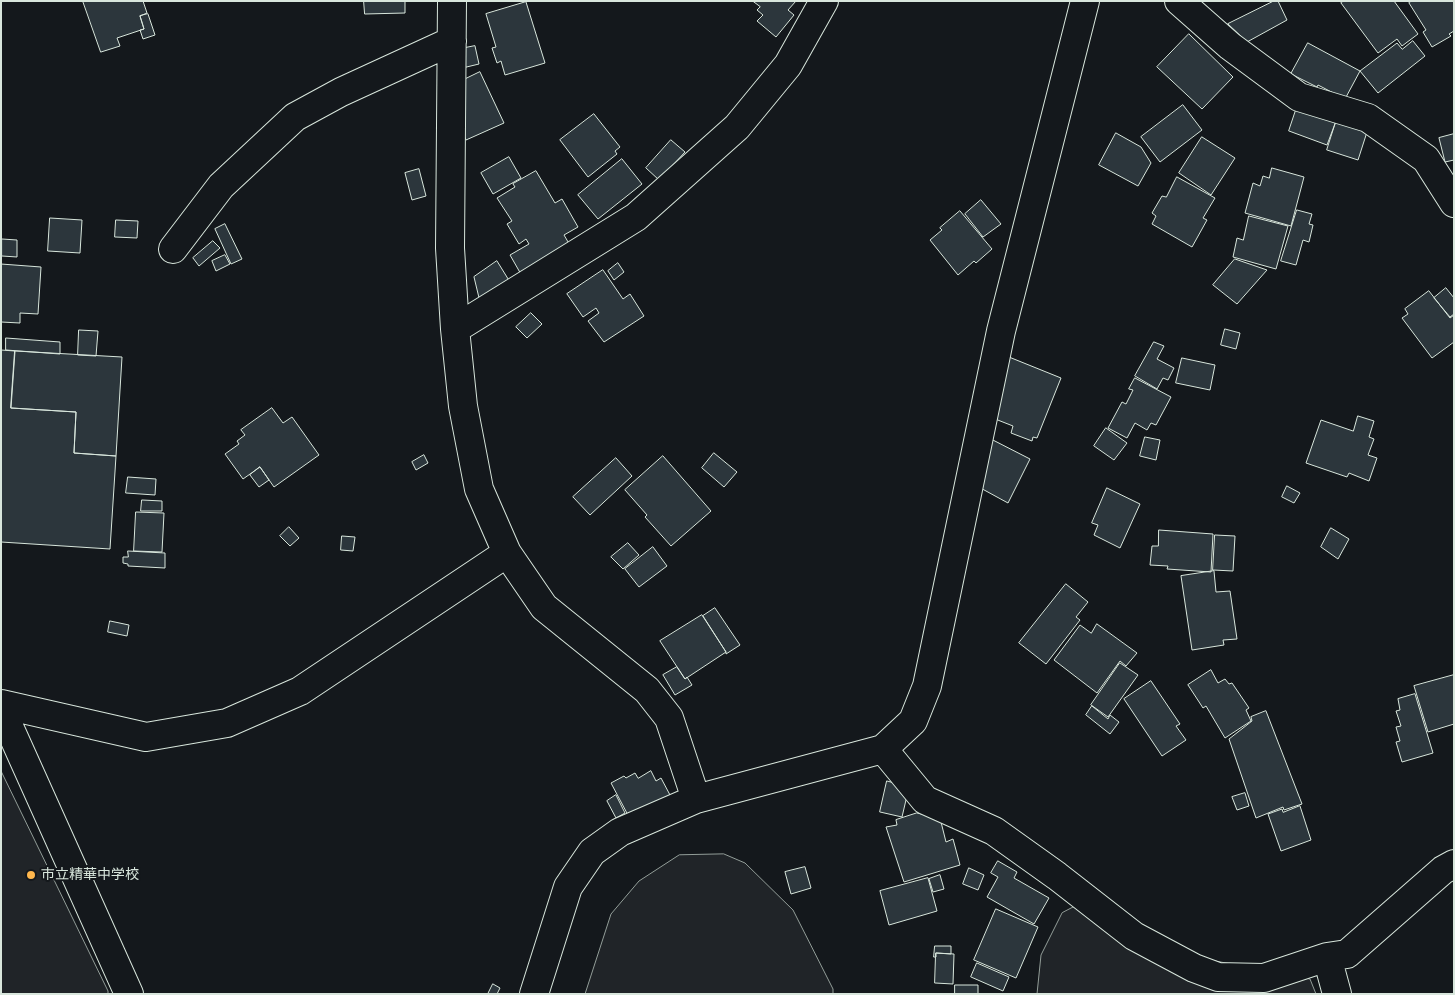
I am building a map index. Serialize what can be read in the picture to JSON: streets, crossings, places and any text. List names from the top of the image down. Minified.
{"places":["市立精華中学校"]}
